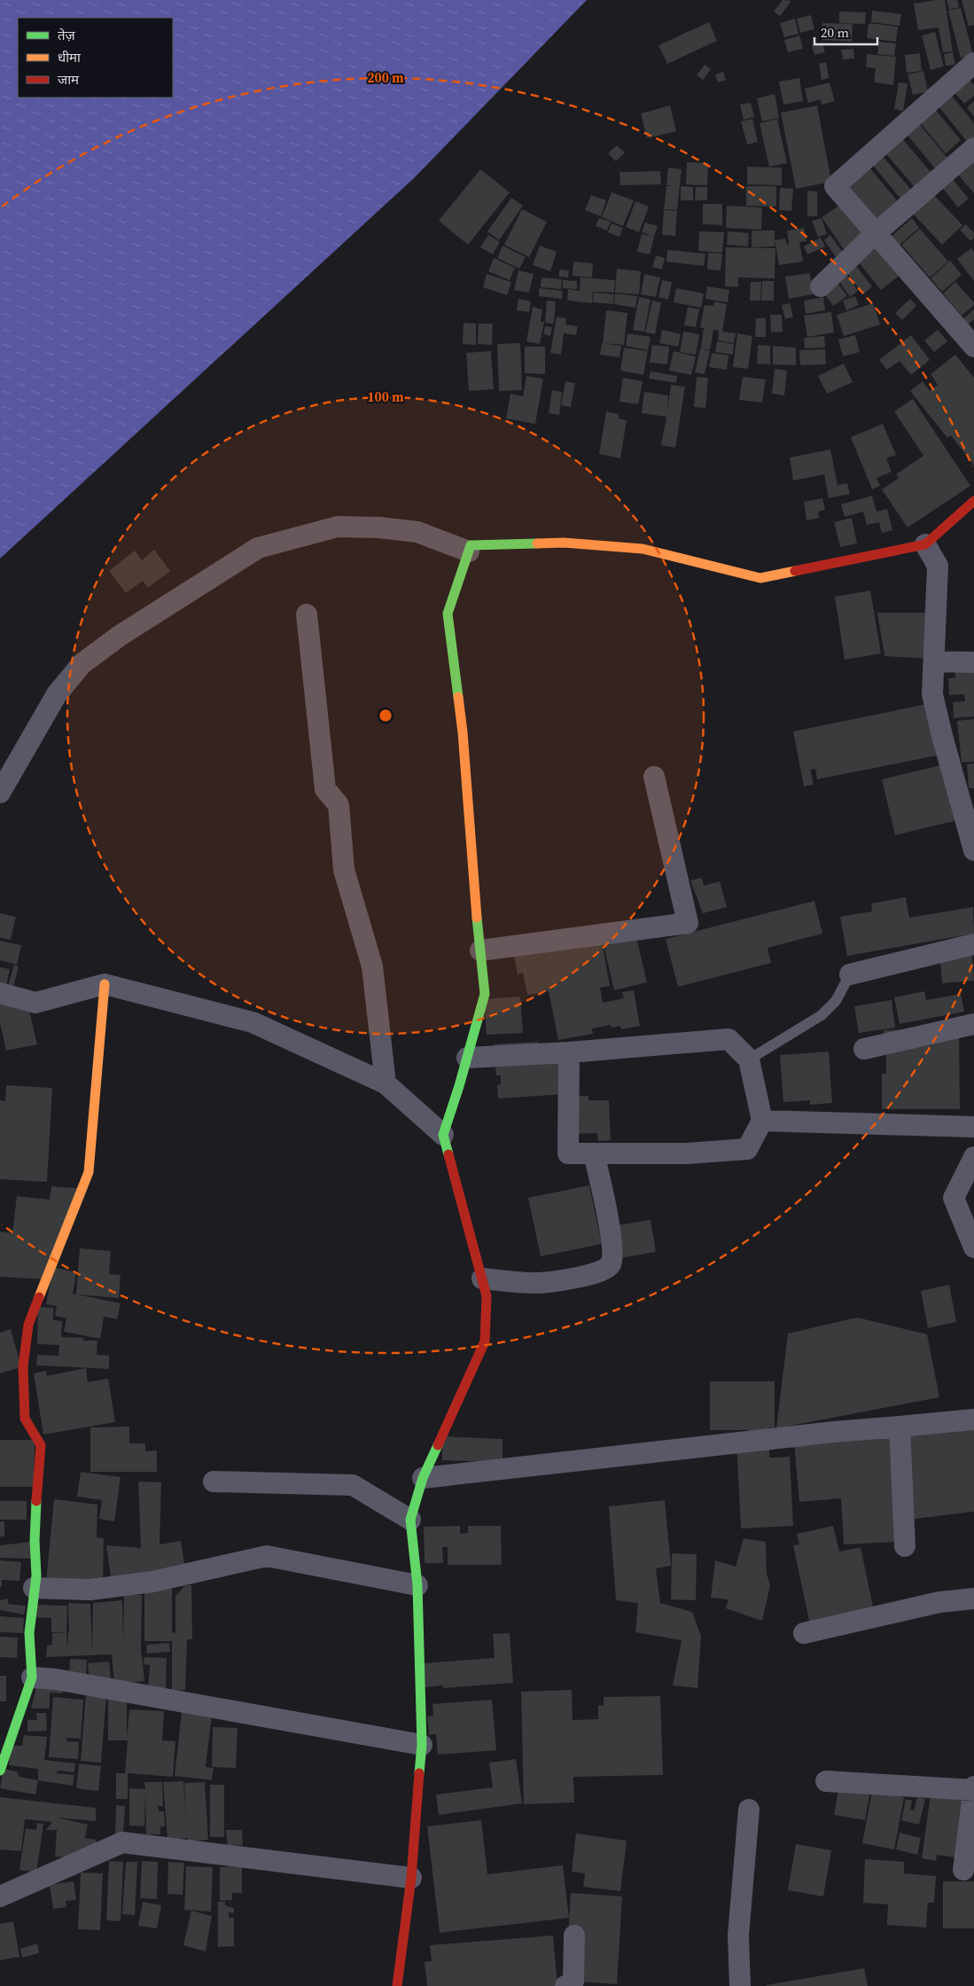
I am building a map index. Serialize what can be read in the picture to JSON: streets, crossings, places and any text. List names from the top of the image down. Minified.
{"legend":["तेज़","धीमा","जाम"],"scale_bar":"20 m","rings":["200 m","100 m"]}
